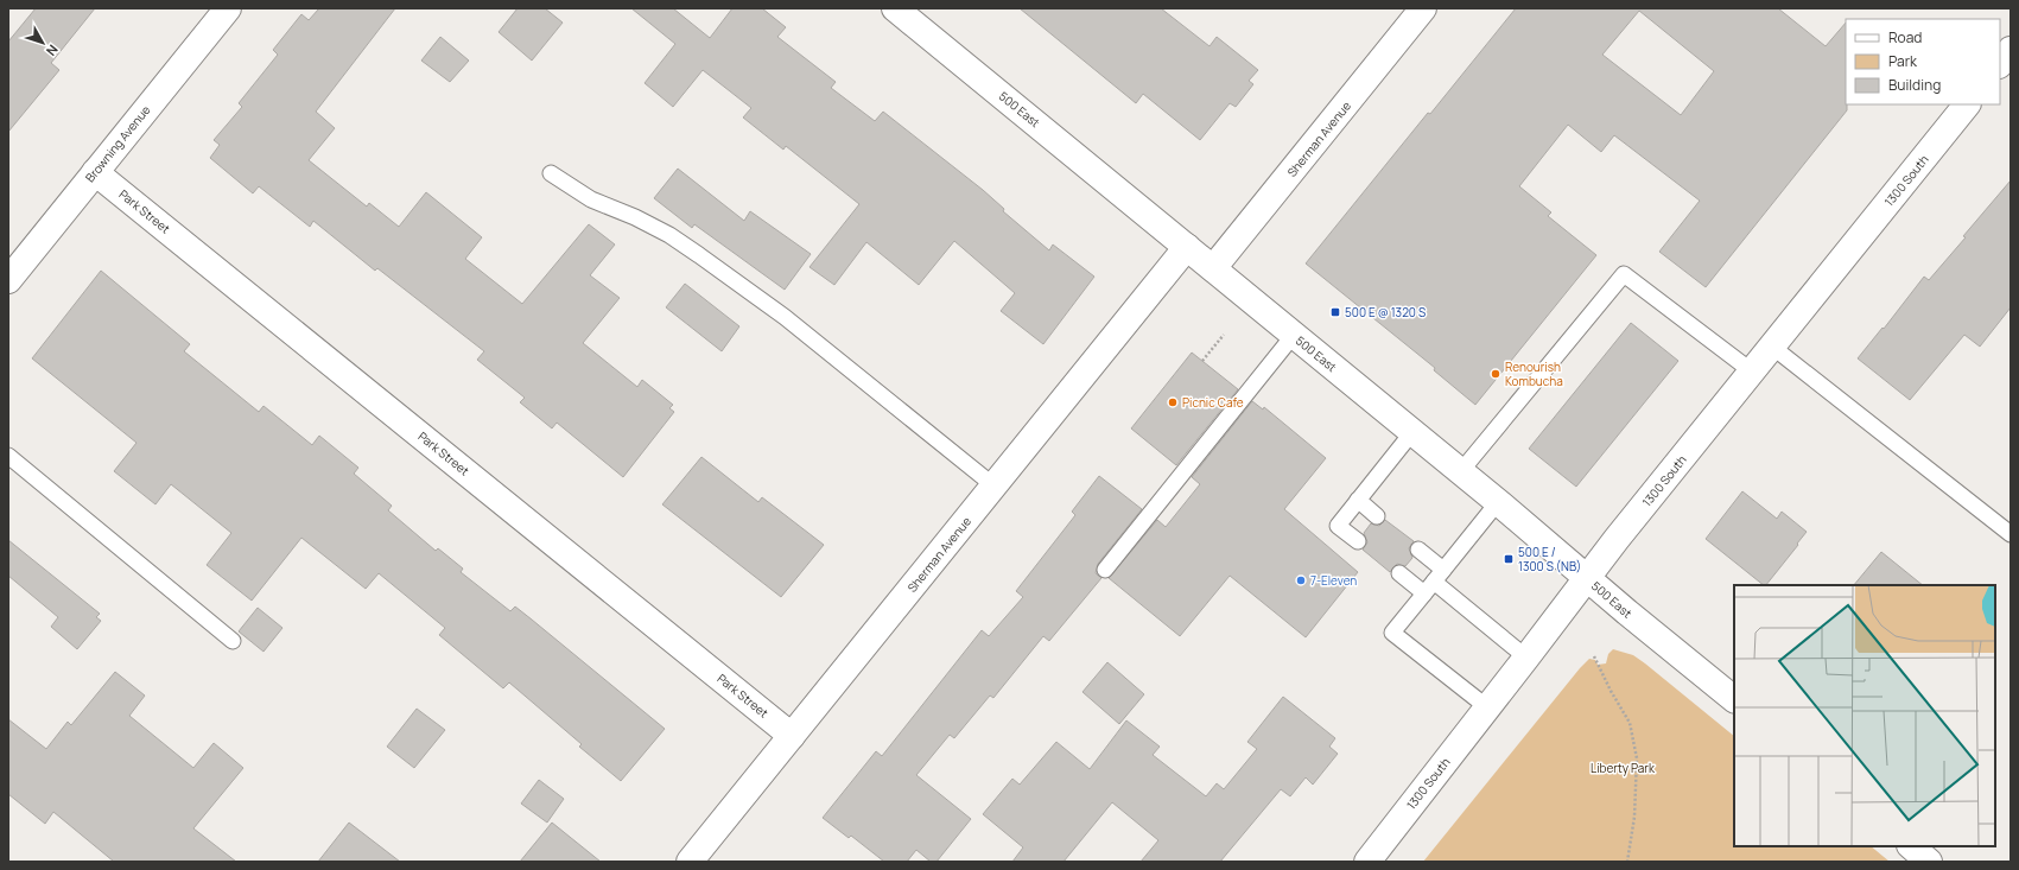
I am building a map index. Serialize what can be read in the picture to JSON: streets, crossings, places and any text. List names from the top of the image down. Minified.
{"streets":{"street":["500 East","Sherman Avenue","Browning Avenue","1300 South","Park Street"]},"crossings":[["500 East","Sherman Avenue"],["500 East","1300 South"],["Sherman Avenue","Park Street"],["Browning Avenue","Park Street"]],"parks":["Liberty Park"],"places":{"transit":["500 E @ 1320 S","500 E / 1300 S (NB)"],"other":["Renourish Kombucha","Picnic Cafe","7-Eleven"]},"legend":["Road","Park","Building"],"north":"bottom right"}
